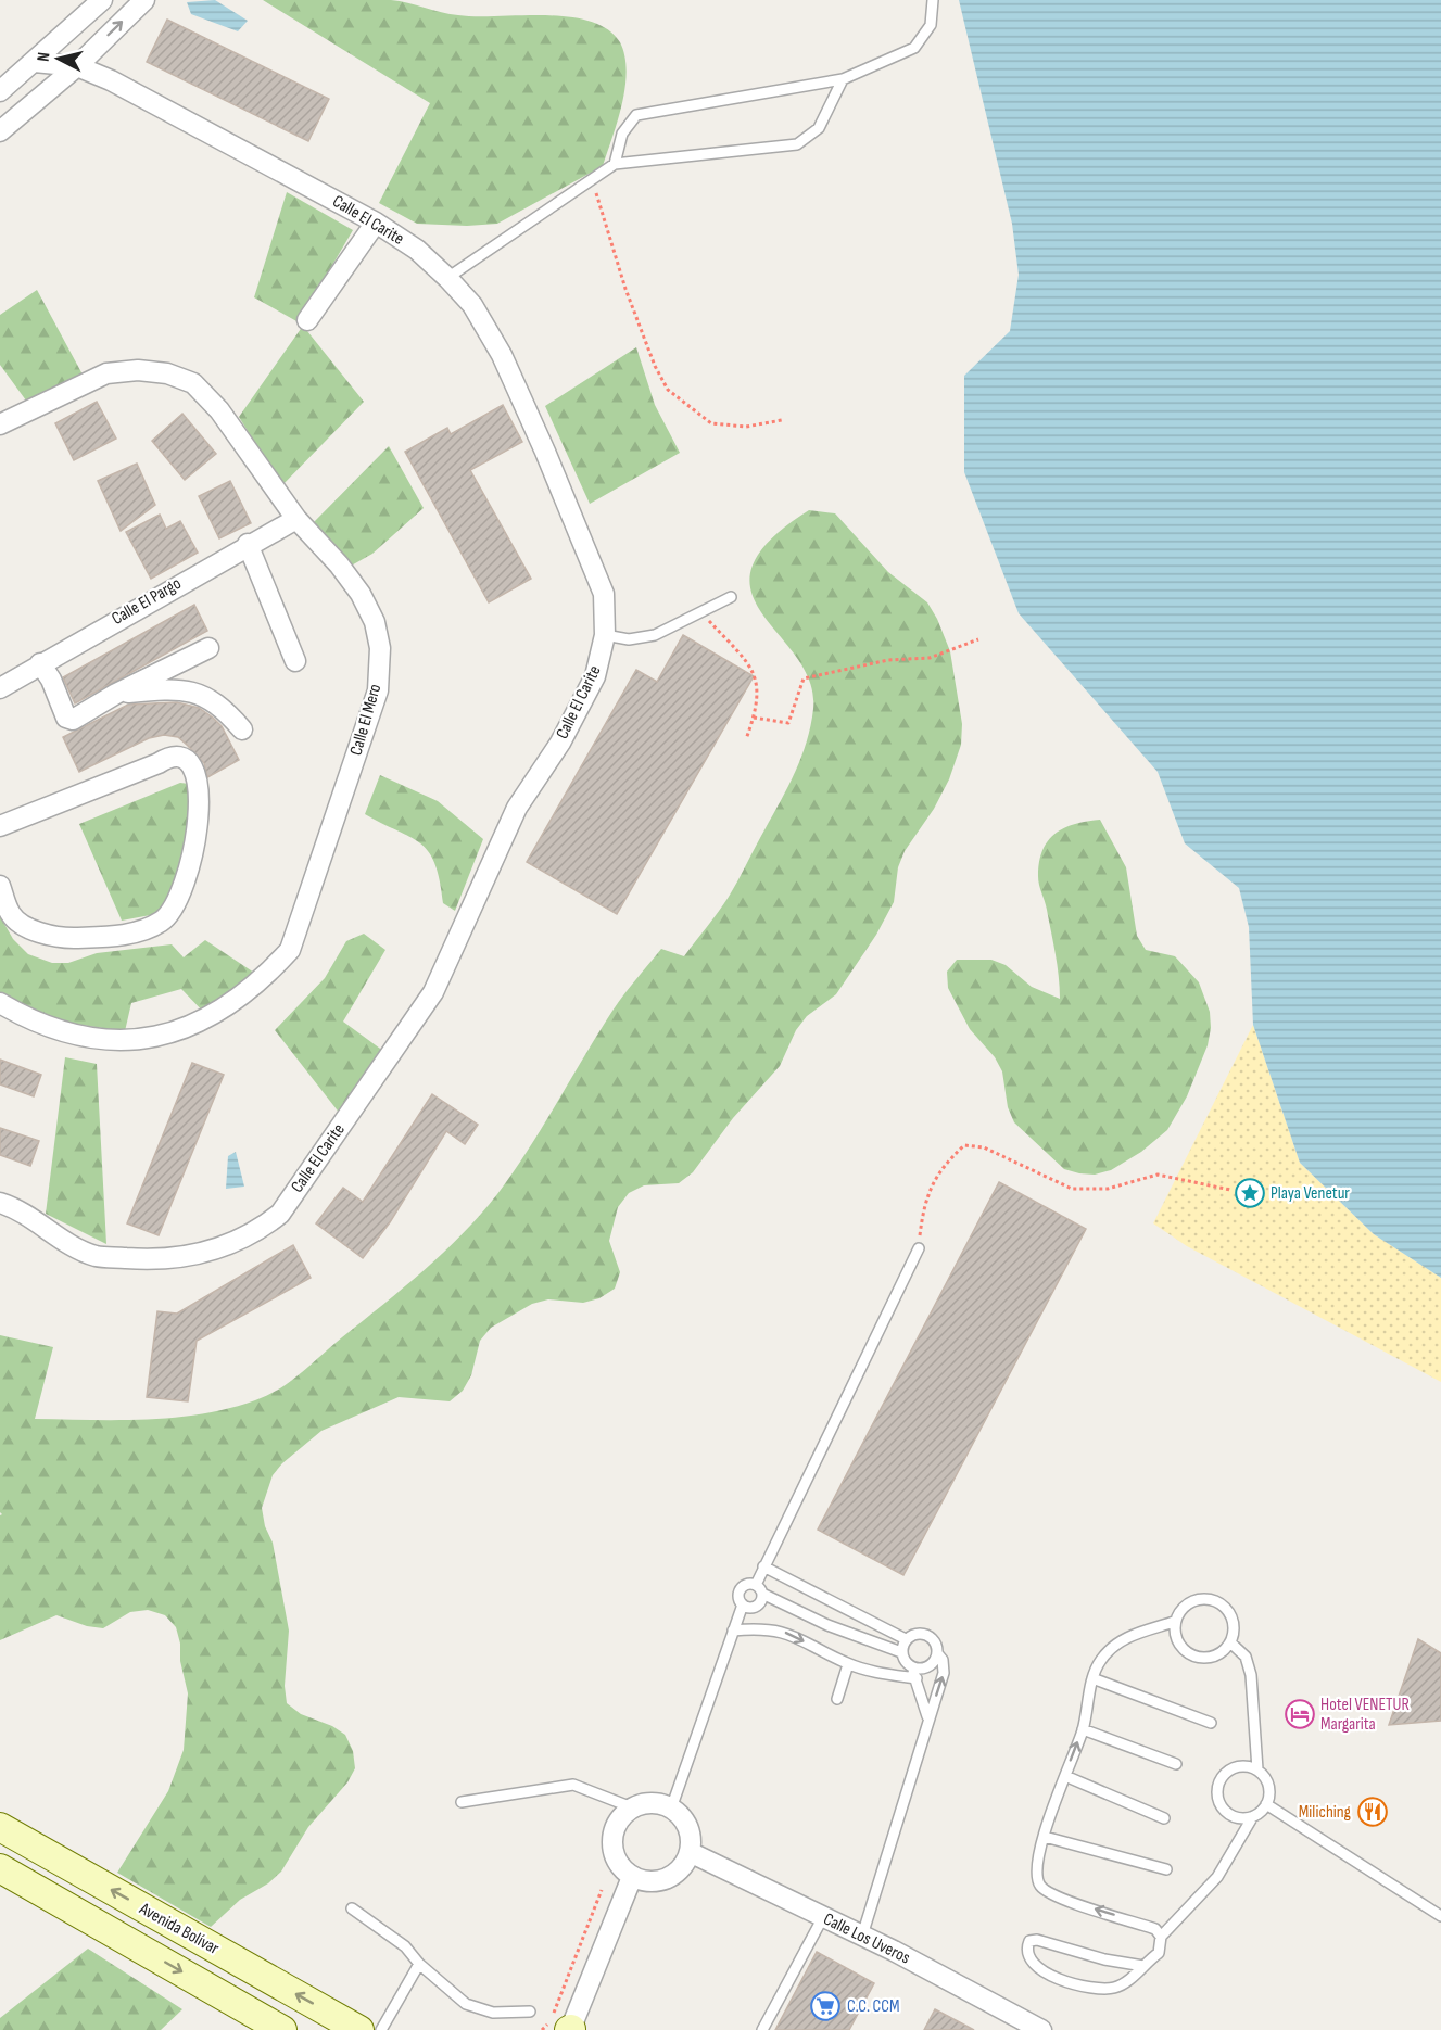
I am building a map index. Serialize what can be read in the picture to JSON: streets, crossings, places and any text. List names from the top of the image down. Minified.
{"streets":{"street":["Calle El Carite","Calle El Pargo","Calle El Mero","Avenida Bolívar","Calle Los Uveros"]},"crossings":[["Calle El Pargo","Calle El Mero"]],"places":{"place":["Playa Venetur"],"hotel":["Hotel VENETUR Margarita"],"restaurant":["Miliching"],"supermarket":["C.C. CCM"]},"north":"left"}
